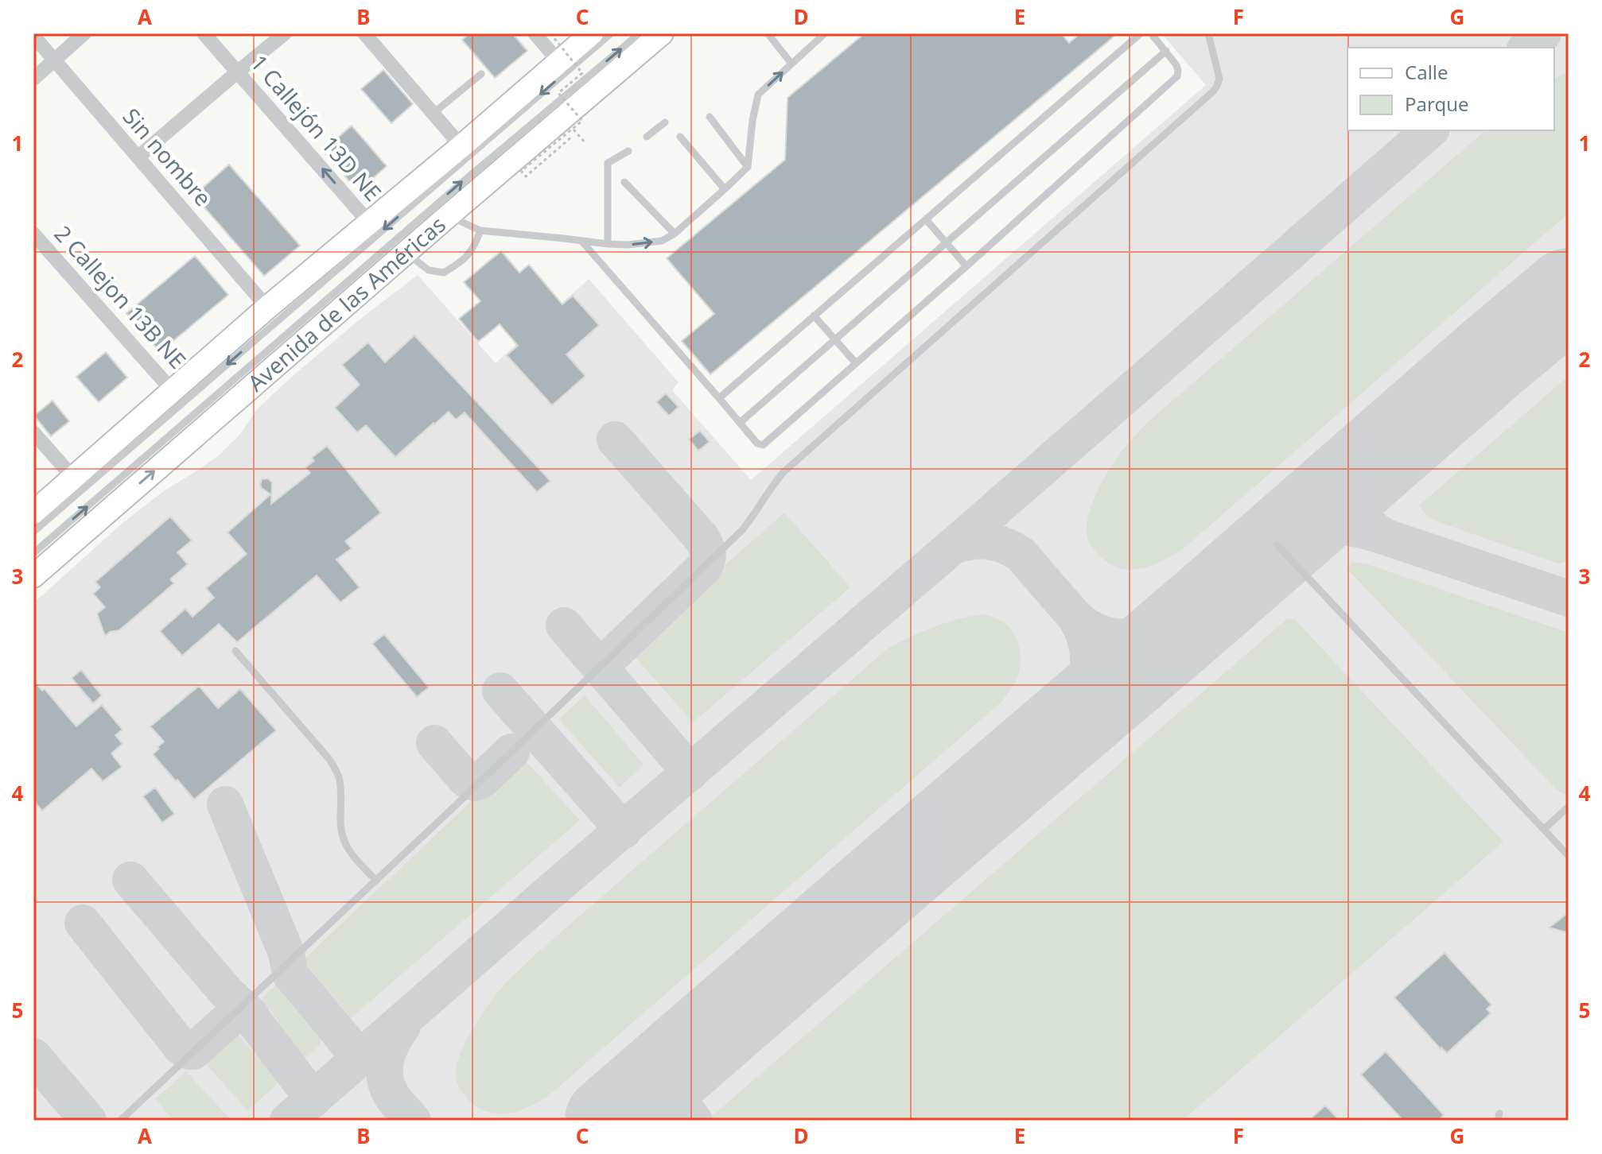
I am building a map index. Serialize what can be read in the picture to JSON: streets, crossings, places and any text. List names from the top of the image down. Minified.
{"streets":{"main road":["Avenida de las Américas"],"street":["1 Callejón 13D NE","Sin nombre","2 Callejon 13B NE"]},"crossings":[["1 Callejón 13D NE","Avenida de las Américas"],["Sin nombre","Avenida de las Américas"],["2 Callejon 13B NE","Avenida de las Américas"]],"legend":["Calle","Parque"],"grid":{"columns":["A","B","C","D","E","F","G"],"rows":["1","2","3","4","5"]}}
